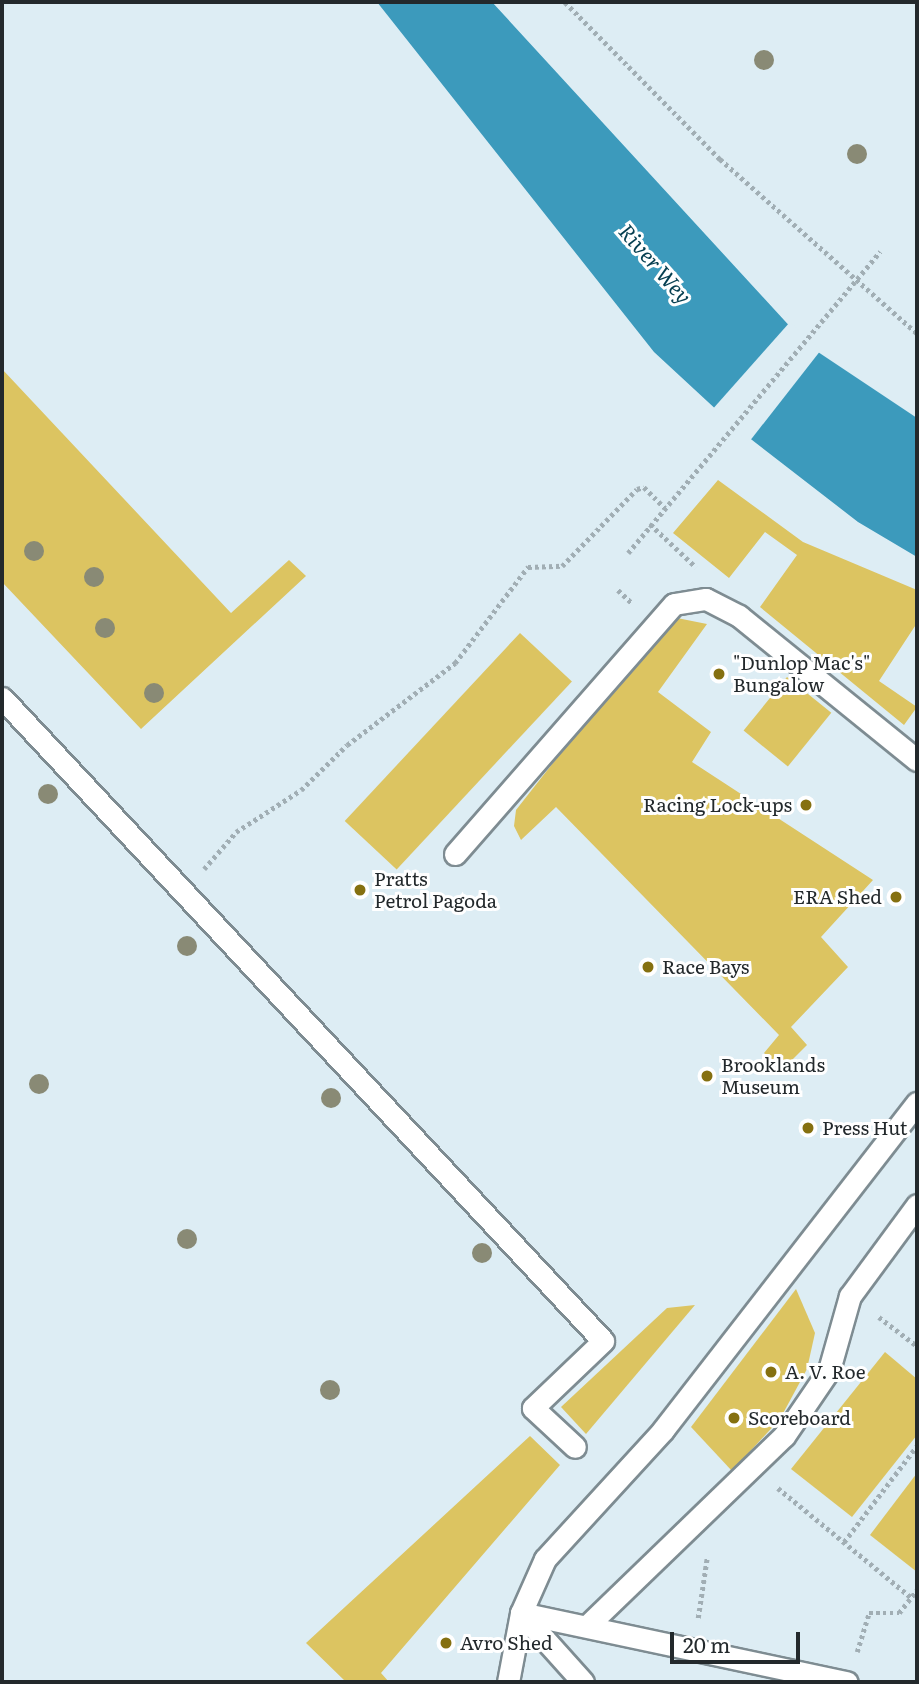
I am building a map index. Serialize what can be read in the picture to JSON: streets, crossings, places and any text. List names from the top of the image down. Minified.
{"water":["River Wey"],"places":["\"Dunlop Mac's\" Bungalow","Racing Lock-ups","Pratts Petrol Pagoda","ERA Shed","Race Bays","Brooklands Museum","Press Hut","A. V. Roe","Scoreboard","Avro Shed"],"scale_bar":"20 m"}
